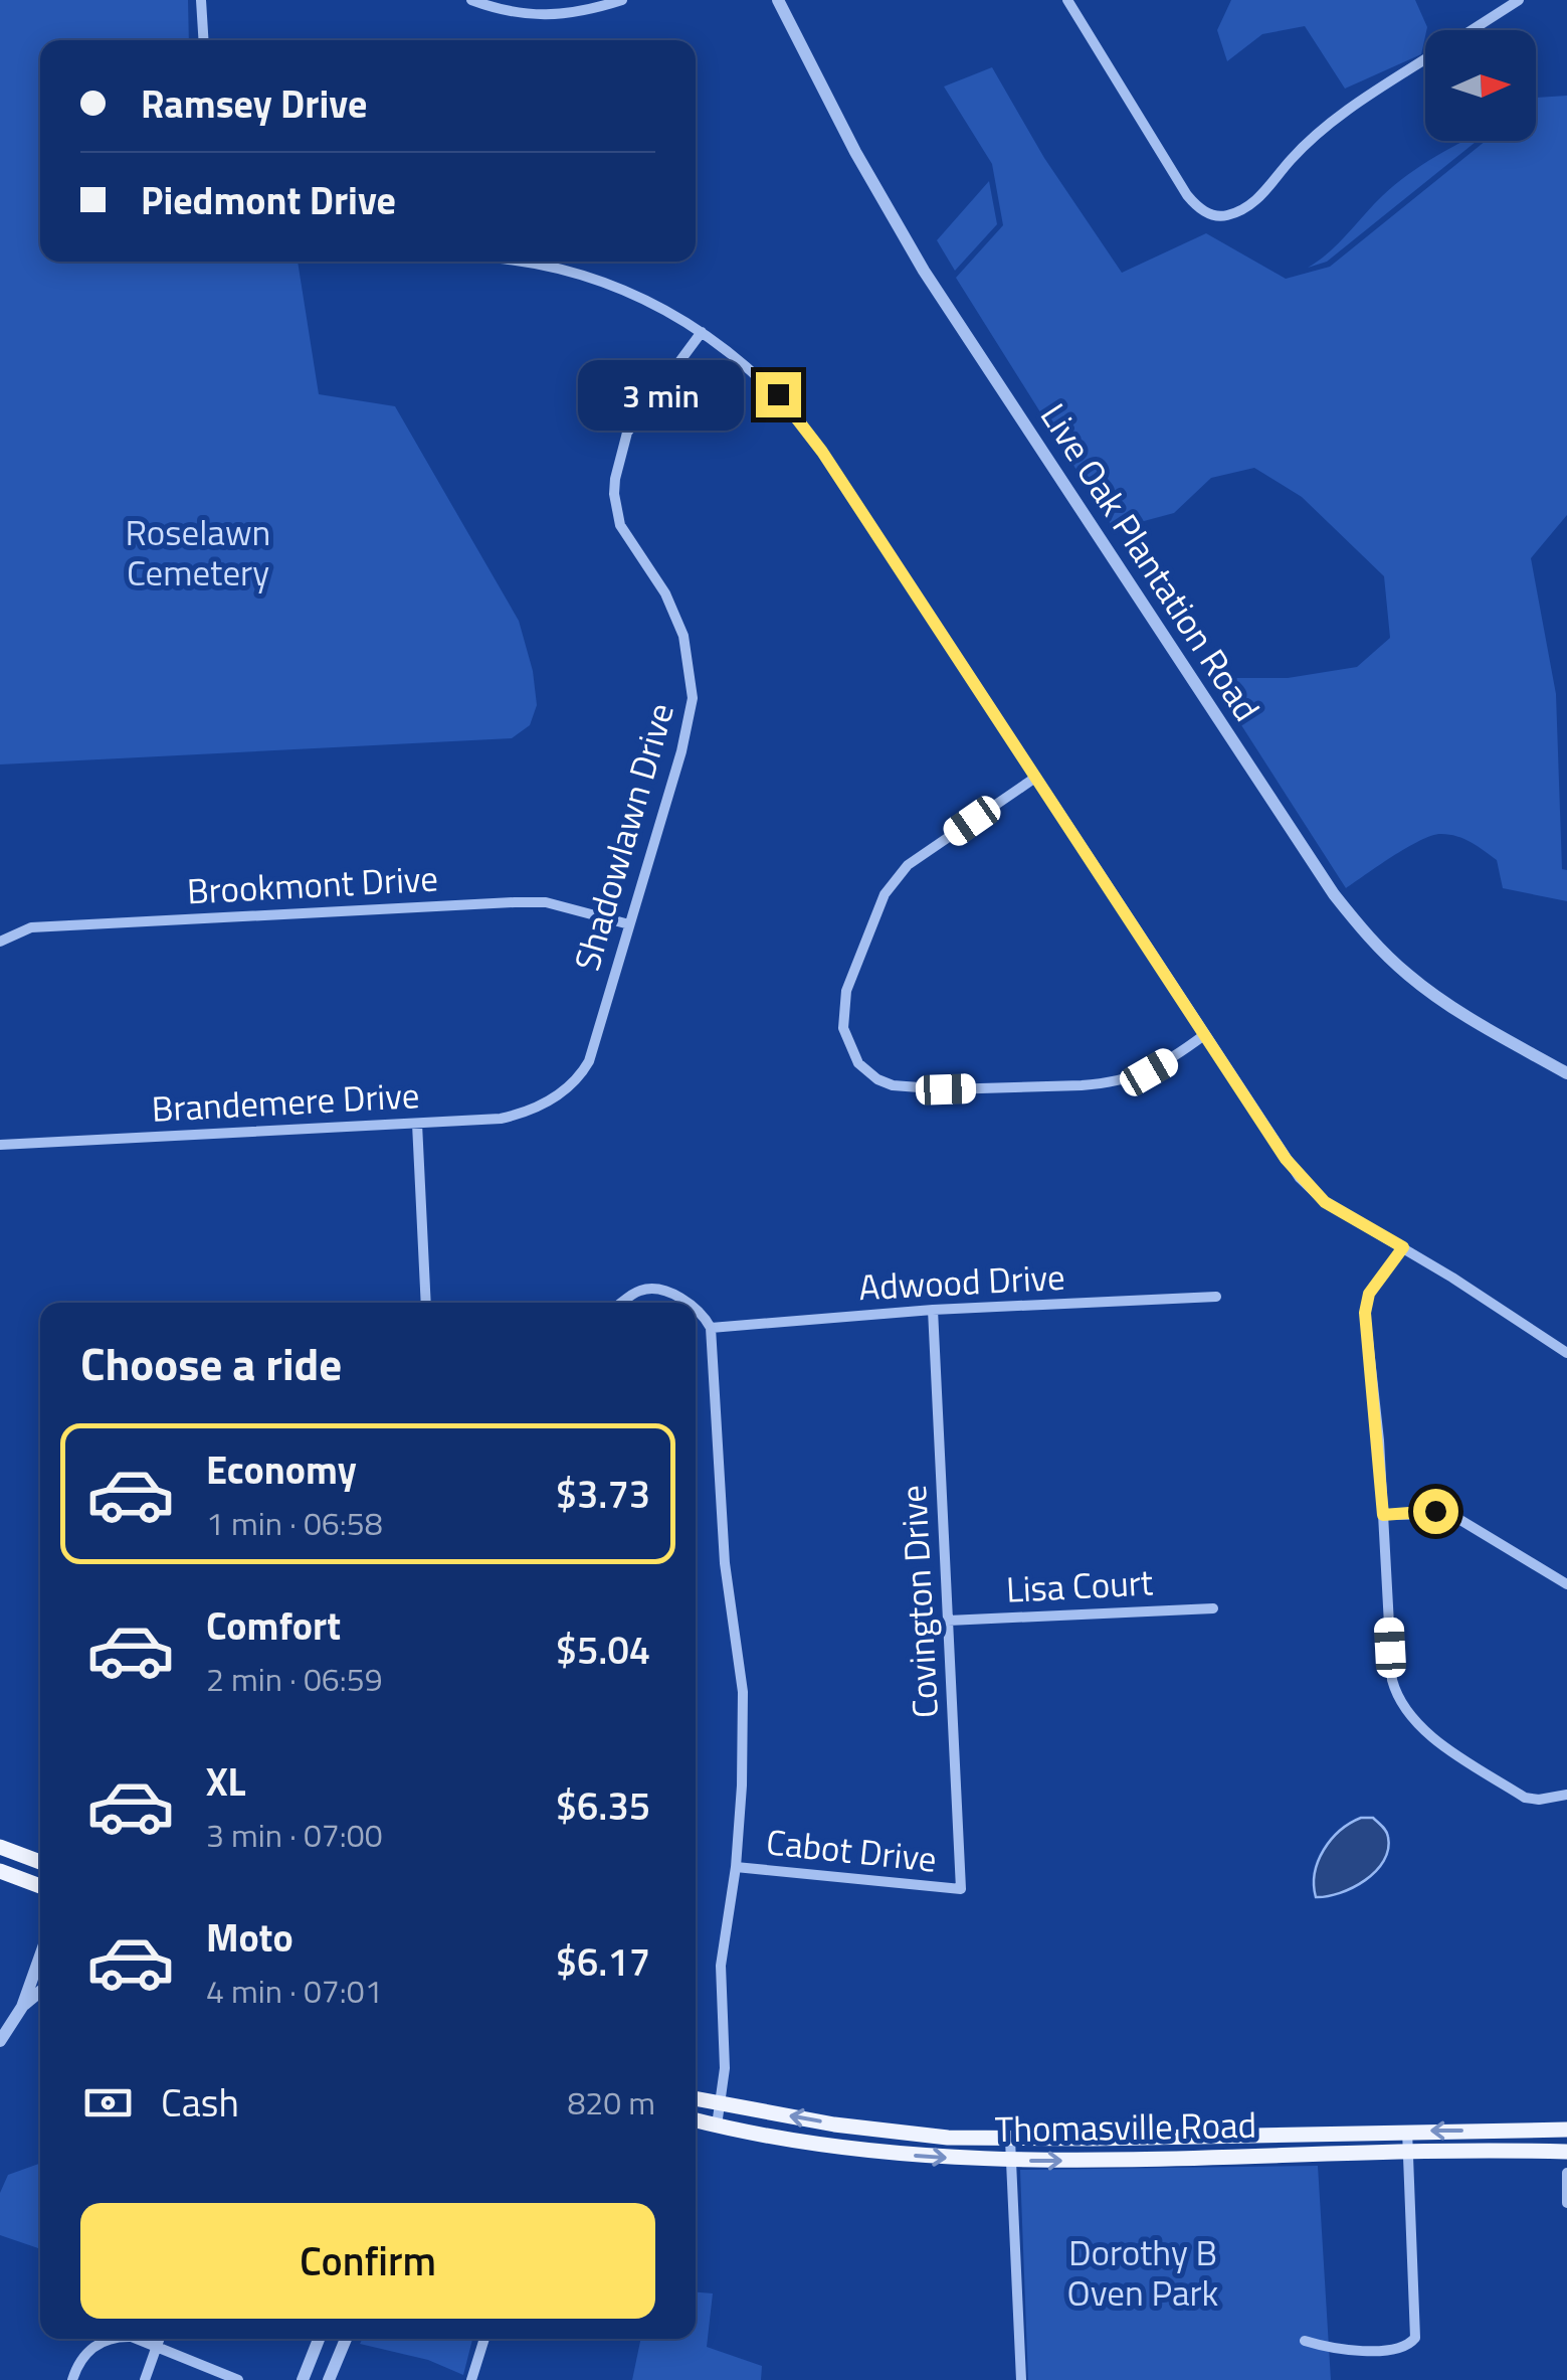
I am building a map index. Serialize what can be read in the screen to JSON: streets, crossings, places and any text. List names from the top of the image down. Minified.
{"streets":{"main road":["Thomasville Road"],"street":["Live Oak Plantation Road","Shadowlawn Drive","Brookmont Drive","Brandemere Drive","Adwood Drive","Lisa Court","Covington Drive","Cabot Drive"]},"crossings":[["Shadowlawn Drive","Brookmont Drive"],["Shadowlawn Drive","Brandemere Drive"],["Adwood Drive","Covington Drive"],["Lisa Court","Covington Drive"],["Covington Drive","Cabot Drive"]],"parks":["Roselawn Cemetery","Dorothy B Oven Park"],"north":"right","page":{"banner":["Ramsey Drive","Piedmont Drive"],"bubble":"3 min","heading":"Choose a ride","list":[{"name":"Economy","note":"1 min · 06:58","value":"$3.73"},{"name":"Comfort","note":"2 min · 06:59","value":"$5.04"},{"name":"XL","note":"3 min · 07:00","value":"$6.35"},{"name":"Moto","note":"4 min · 07:01","value":"$6.17"}],"pay":["Cash","820 m"],"buttons":"Confirm"}}
